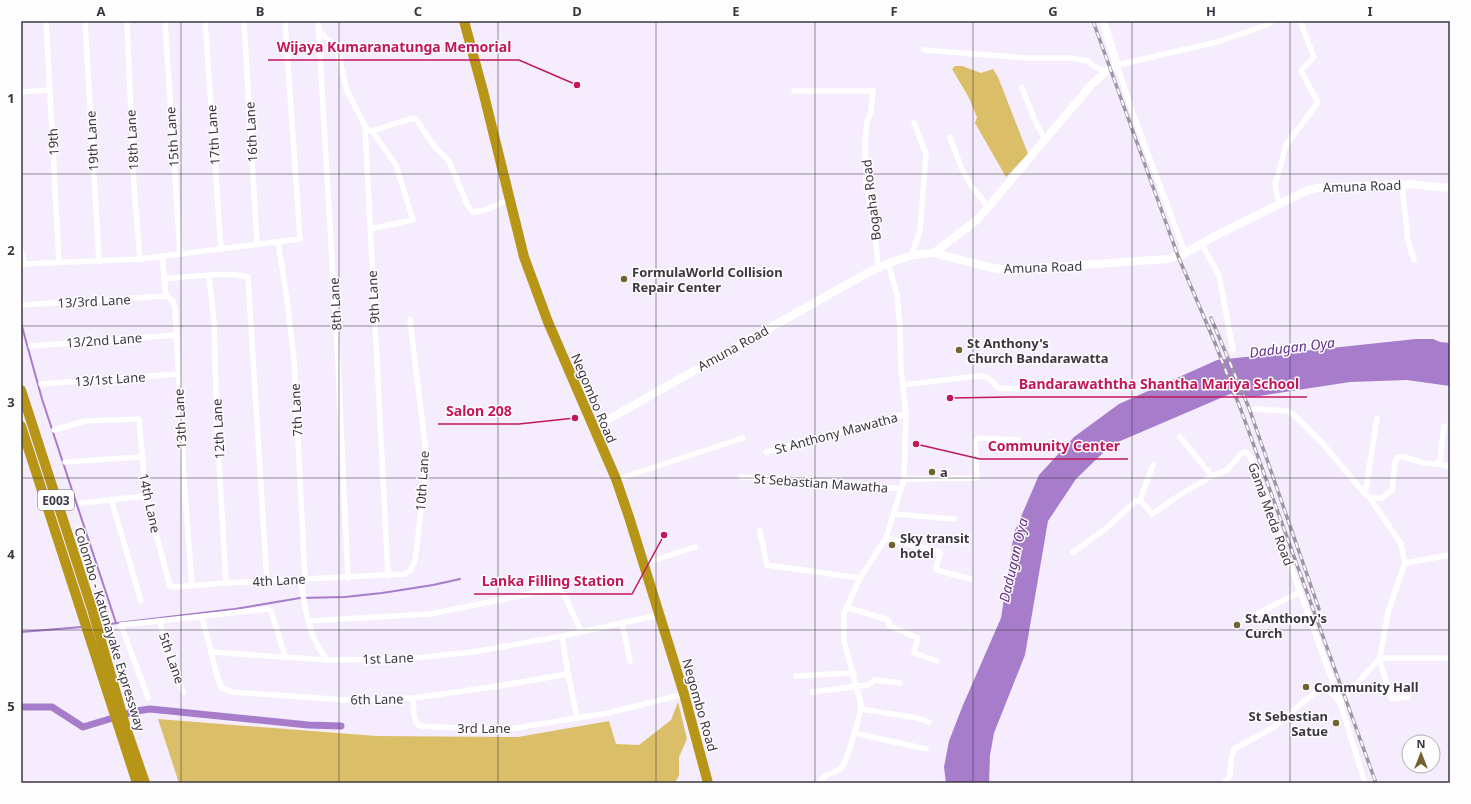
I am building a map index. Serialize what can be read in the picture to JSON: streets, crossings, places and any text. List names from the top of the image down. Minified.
{"streets":{"highway":["Negombo Road","E003","Colombo - Katunayake Expressway"],"street":["16th Lane","17th Lane","15th Lane","18th Lane","19th Lane","19th","Amuna Road","Bogaha Road","9th Lane","13/3rd Lane","8th Lane","13/2nd Lane","13/1st Lane","7th Lane","13th Lane","12th Lane","St Anthony Mawatha","10th Lane","St Sebastian Mawatha","14th Lane","Gama Meda Road","4th Lane","5th Lane","1st Lane","6th Lane","3rd Lane"]},"crossings":[["Amuna Road","Bogaha Road"],["Amuna Road","Negombo Road"],["9th Lane","8th Lane"],["9th Lane","10th Lane"],["9th Lane","4th Lane"],["13/3rd Lane","13th Lane"],["8th Lane","4th Lane"],["13/2nd Lane","13th Lane"],["13/1st Lane","13th Lane"],["Negombo Road","1st Lane"],["Negombo Road","3rd Lane"],["7th Lane","4th Lane"],["7th Lane","1st Lane"],["13th Lane","4th Lane"],["12th Lane","4th Lane"],["10th Lane","4th Lane"],["14th Lane","4th Lane"],["1st Lane","6th Lane"],["6th Lane","3rd Lane"]],"water":["Dadugan Oya"],"places":["Wijaya Kumaranatunga Memorial","FormulaWorld Collision Repair Center","St Anthony's Church Bandarawatta","Bandarawaththa Shantha Mariya School","Salon 208","Community Center","a","Lanka Filling Station","Sky transit hotel","St.Anthony's Curch","Community Hall","St Sebestian Satue"],"north":"top","grid":{"columns":["A","B","C","D","E","F","G","H","I"],"rows":["1","2","3","4","5"]}}
